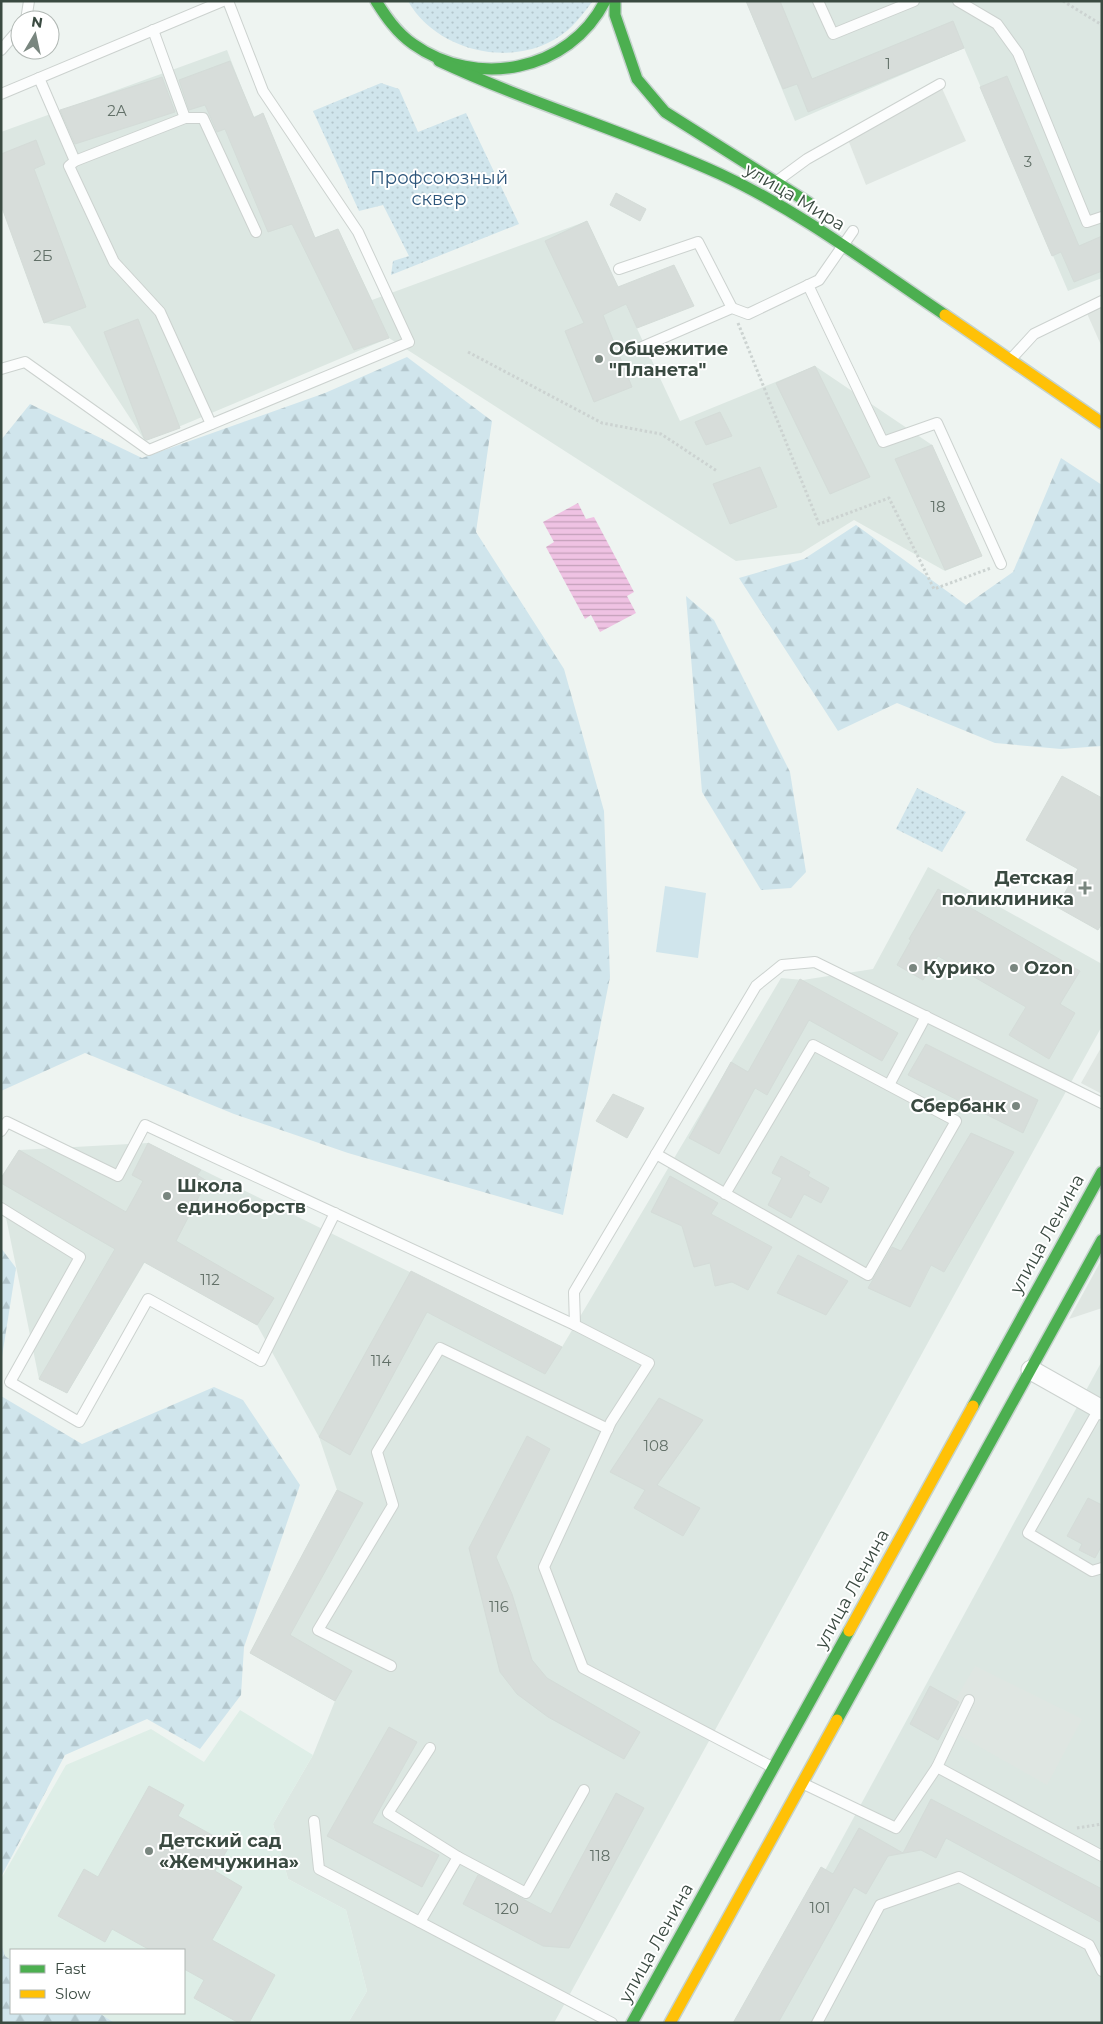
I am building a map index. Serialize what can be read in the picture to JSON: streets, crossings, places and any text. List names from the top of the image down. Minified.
{"streets":{"main road":["улица Мира","улица Ленина"]},"parks":["Профсоюзный сквер"],"places":{"other":["Общежитие \"Планета\"","Курико","Ozon","Сбербанк","Школа единоборств","Детский сад «Жемчужина»"],"health":["Детская поликлиника"]},"house_numbers":["1","2А","3","2Б","18","112","114","108","116","118","101","120"],"legend":["Fast","Slow"],"north":"top"}
